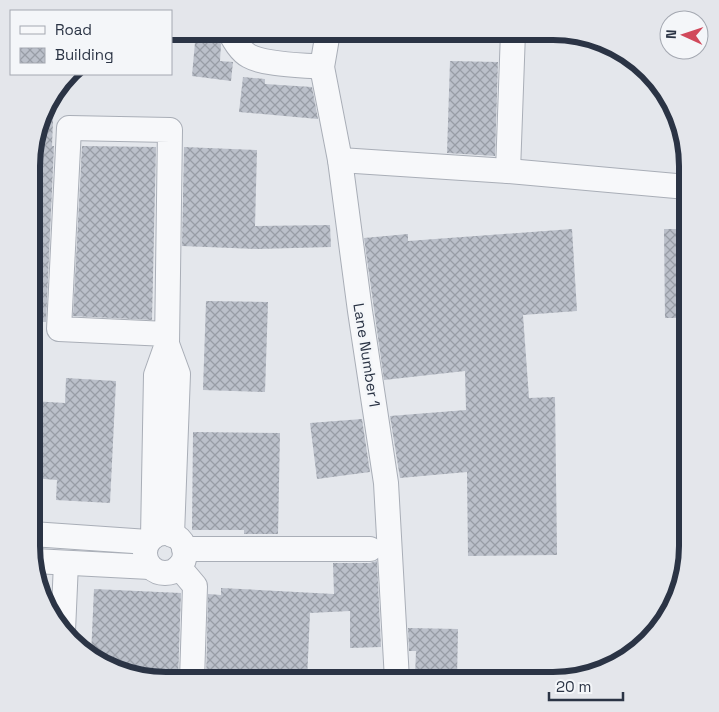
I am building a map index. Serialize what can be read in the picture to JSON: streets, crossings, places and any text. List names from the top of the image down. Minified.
{"streets":{"street":["Lane Number 1"]},"legend":["Road","Building"],"scale_bar":"20 m","north":"left"}
